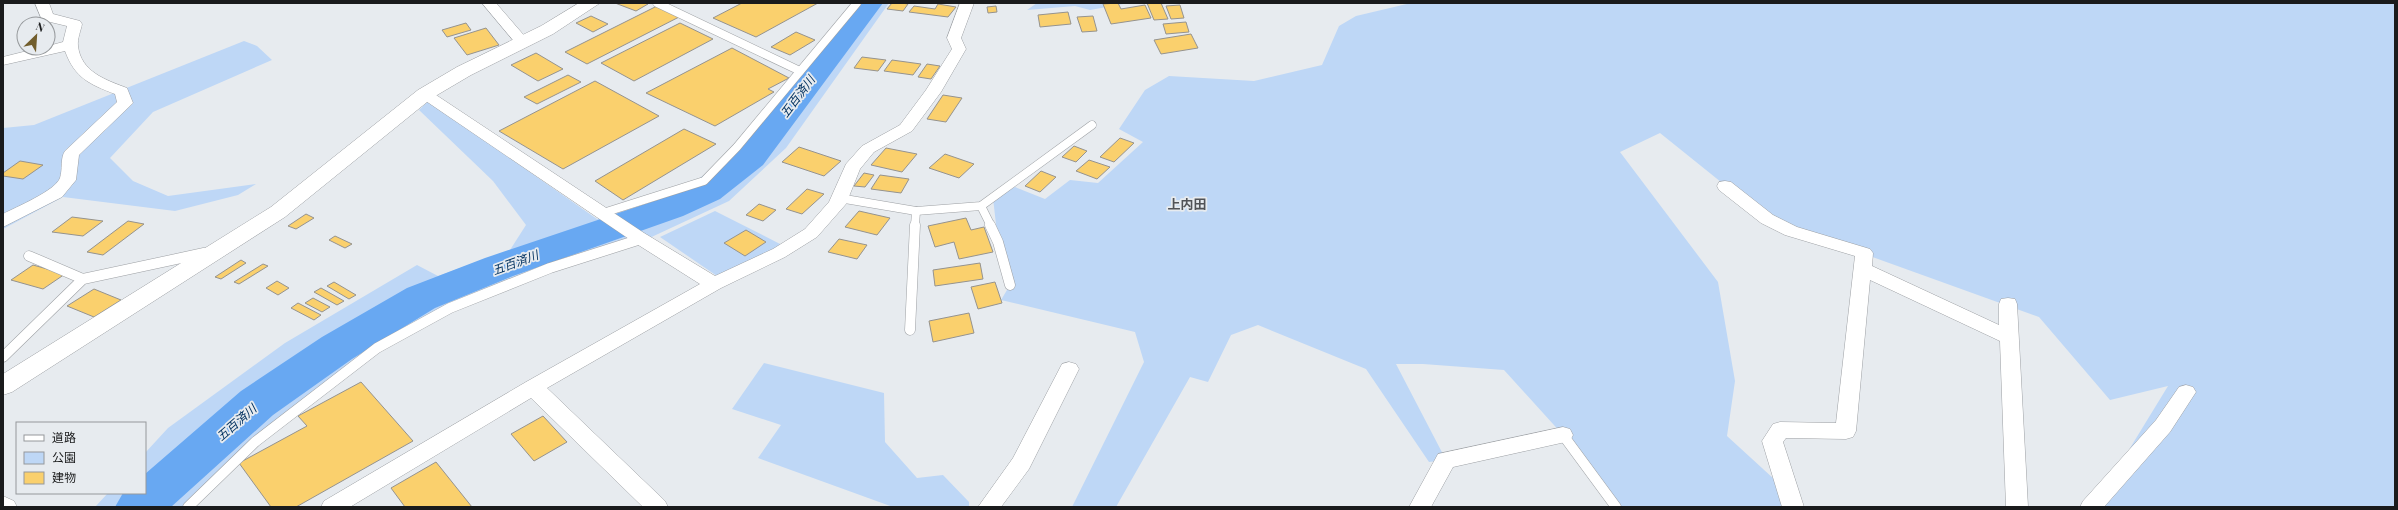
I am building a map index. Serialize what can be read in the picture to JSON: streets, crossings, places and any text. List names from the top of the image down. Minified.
{"districts":["上内田"],"water":["五百済川"],"legend":["道路","公園","建物"],"north":"top right"}
